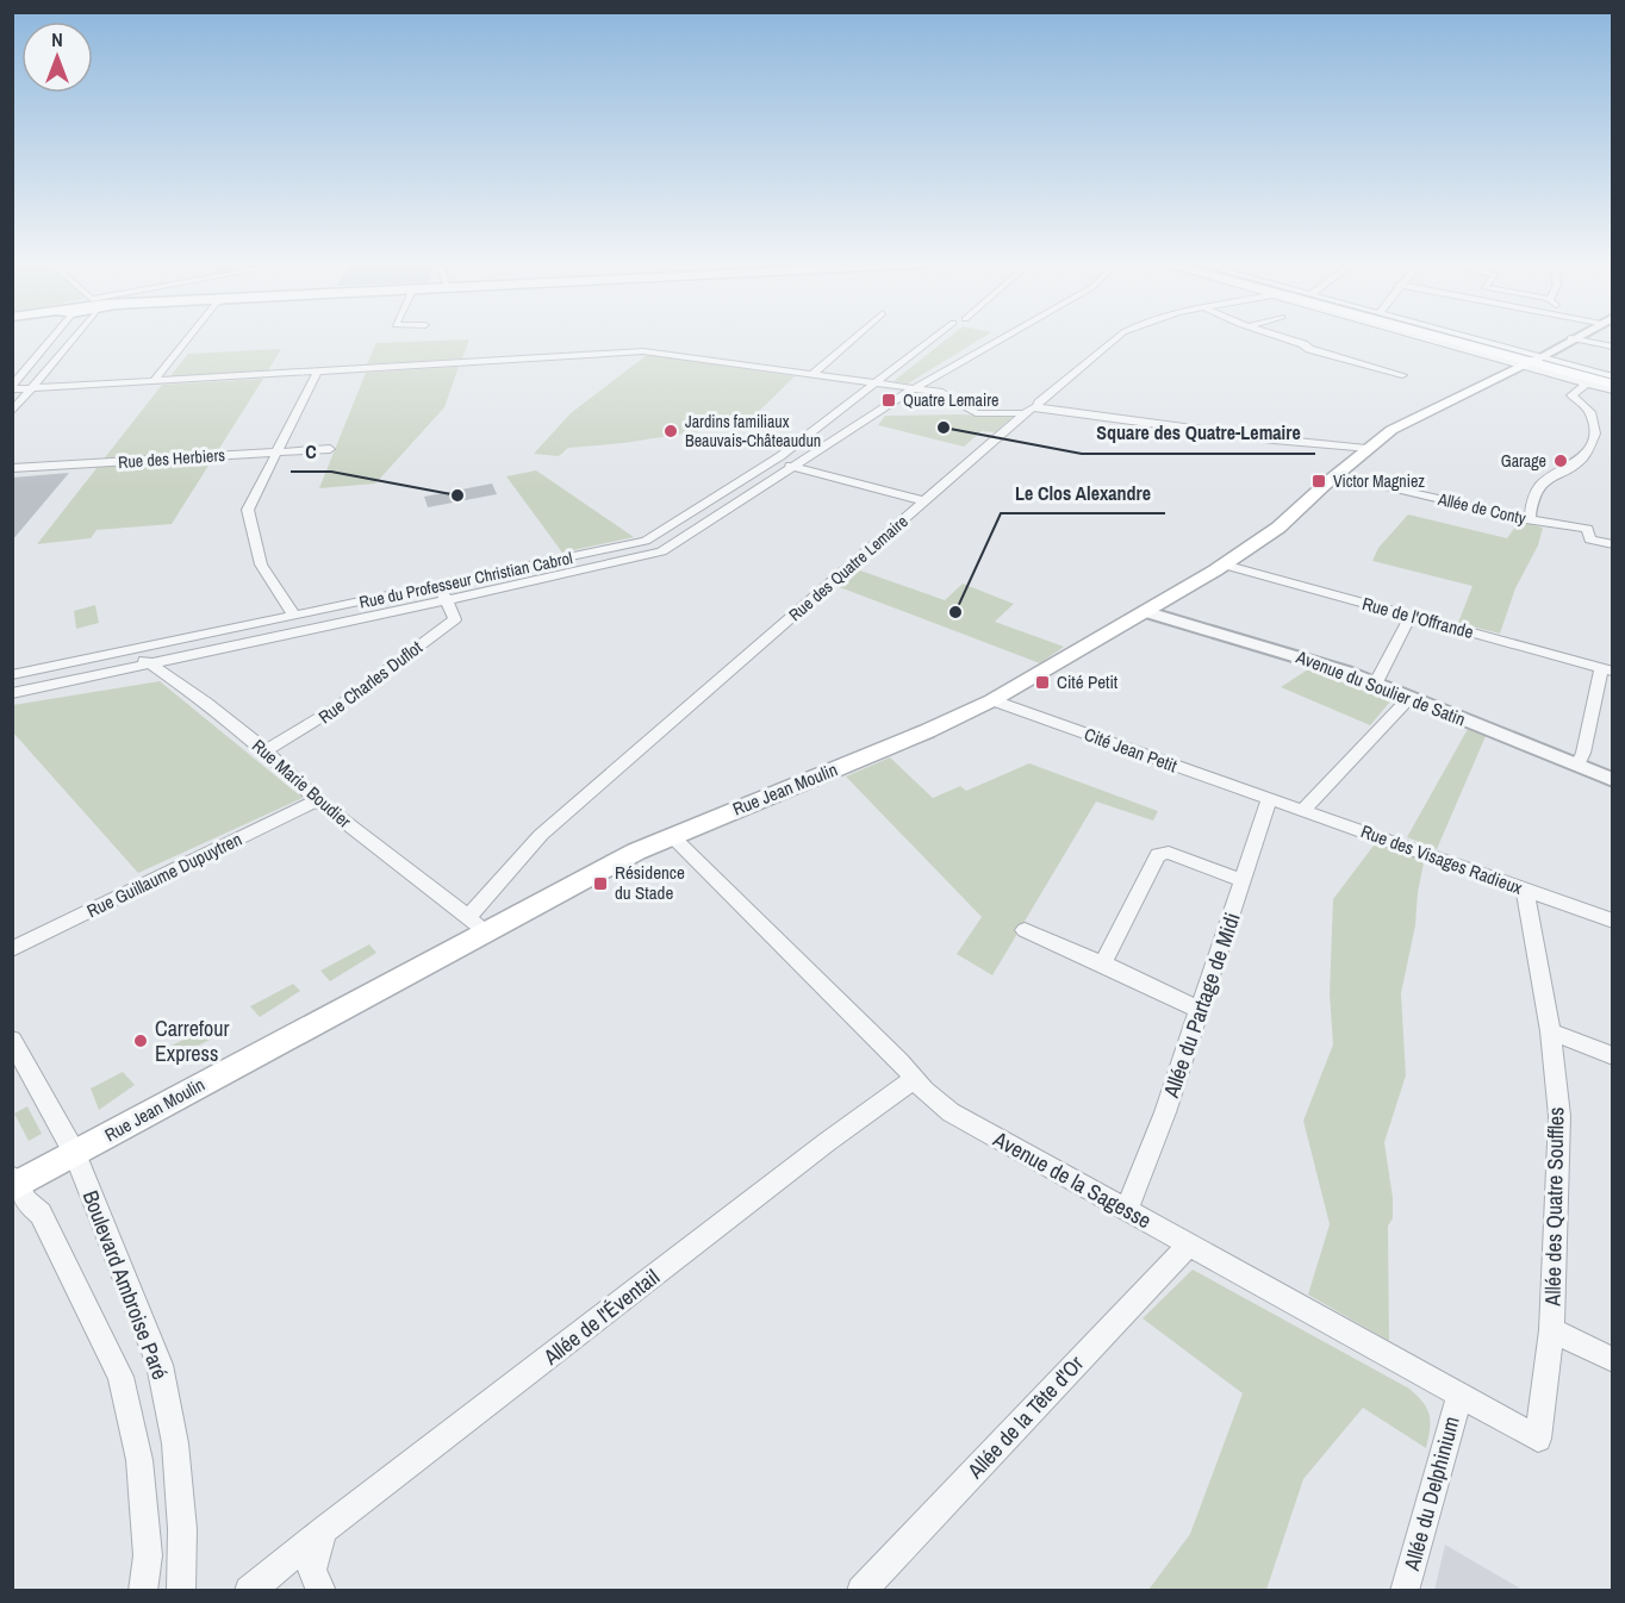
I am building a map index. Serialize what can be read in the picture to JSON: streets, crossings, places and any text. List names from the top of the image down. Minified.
{"streets":{"main road":["Rue Jean Moulin"],"street":["Rue des Herbiers","Allée de Conty","Rue des Quatre Lemaire","Rue du Professeur Christian Cabrol","Rue de l'Offrande","Rue Charles Duflot","Avenue du Soulier de Satin","Cité Jean Petit","Rue Marie Boudier","Rue des Visages Radieux","Rue Guillaume Dupuytren","Allée du Partage de Midi","Avenue de la Sagesse","Allée des Quatre Souffles","Boulevard Ambroise Paré","Allée de l'Éventail","Allée de la Tête d'Or","Allée du Delphinium"]},"crossings":[["Allée de Conty","Rue Jean Moulin"],["Rue des Quatre Lemaire","Rue Marie Boudier"],["Rue des Quatre Lemaire","Rue Jean Moulin"],["Rue du Professeur Christian Cabrol","Rue Marie Boudier"],["Rue de l'Offrande","Rue Jean Moulin"],["Rue Charles Duflot","Rue Marie Boudier"],["Avenue du Soulier de Satin","Rue Jean Moulin"],["Cité Jean Petit","Rue Jean Moulin"],["Cité Jean Petit","Rue des Visages Radieux"],["Cité Jean Petit","Allée du Partage de Midi"],["Rue Marie Boudier","Rue Jean Moulin"],["Rue Marie Boudier","Rue Guillaume Dupuytren"],["Rue Jean Moulin","Avenue de la Sagesse"],["Rue Jean Moulin","Boulevard Ambroise Paré"],["Rue des Visages Radieux","Allée du Partage de Midi"],["Rue des Visages Radieux","Allée des Quatre Souffles"],["Allée du Partage de Midi","Avenue de la Sagesse"],["Avenue de la Sagesse","Allée des Quatre Souffles"],["Avenue de la Sagesse","Allée de l'Éventail"],["Avenue de la Sagesse","Allée de la Tête d'Or"],["Avenue de la Sagesse","Allée du Delphinium"]],"places":{"transit":["Quatre Lemaire","Victor Magniez","Cité Petit","Résidence du Stade"],"other":["Square des Quatre-Lemaire","Jardins familiaux Beauvais-Châteaudun","Garage","C","Le Clos Alexandre","Carrefour Express"]},"north":"top"}
